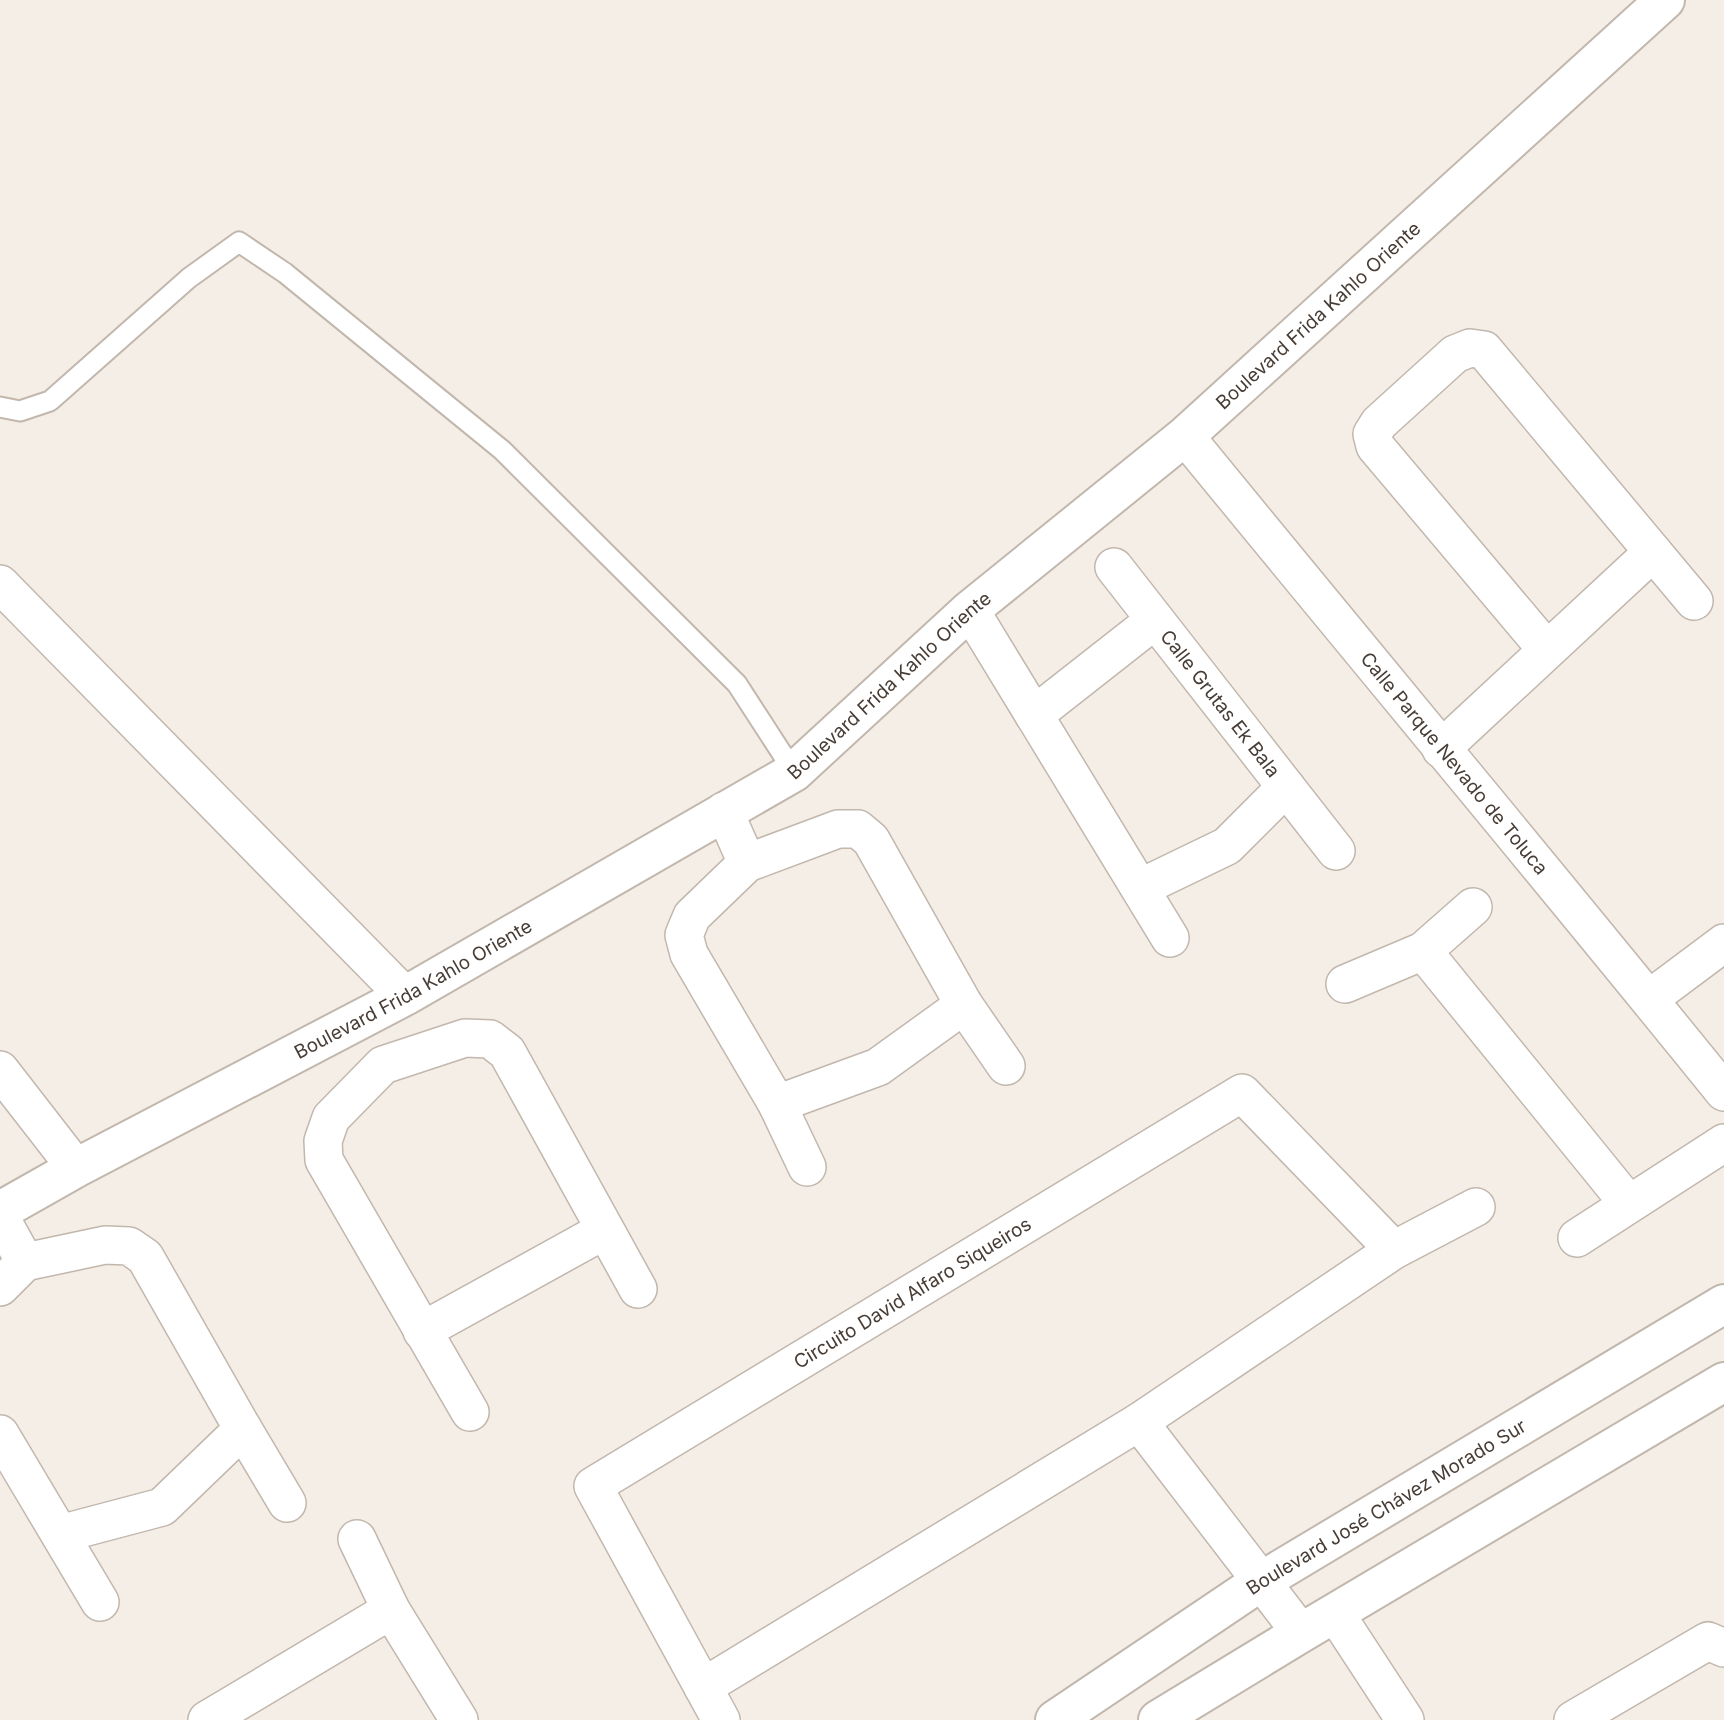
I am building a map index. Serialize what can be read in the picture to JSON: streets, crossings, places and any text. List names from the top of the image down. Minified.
{"streets":{"street":["Boulevard Frida Kahlo Oriente","Calle Grutas Ek Bala","Calle Parque Nevado de Toluca","Circuito David Alfaro Siqueiros","Boulevard José Chávez Morado Sur"]},"crossings":[["Boulevard Frida Kahlo Oriente","Calle Parque Nevado de Toluca"]]}
